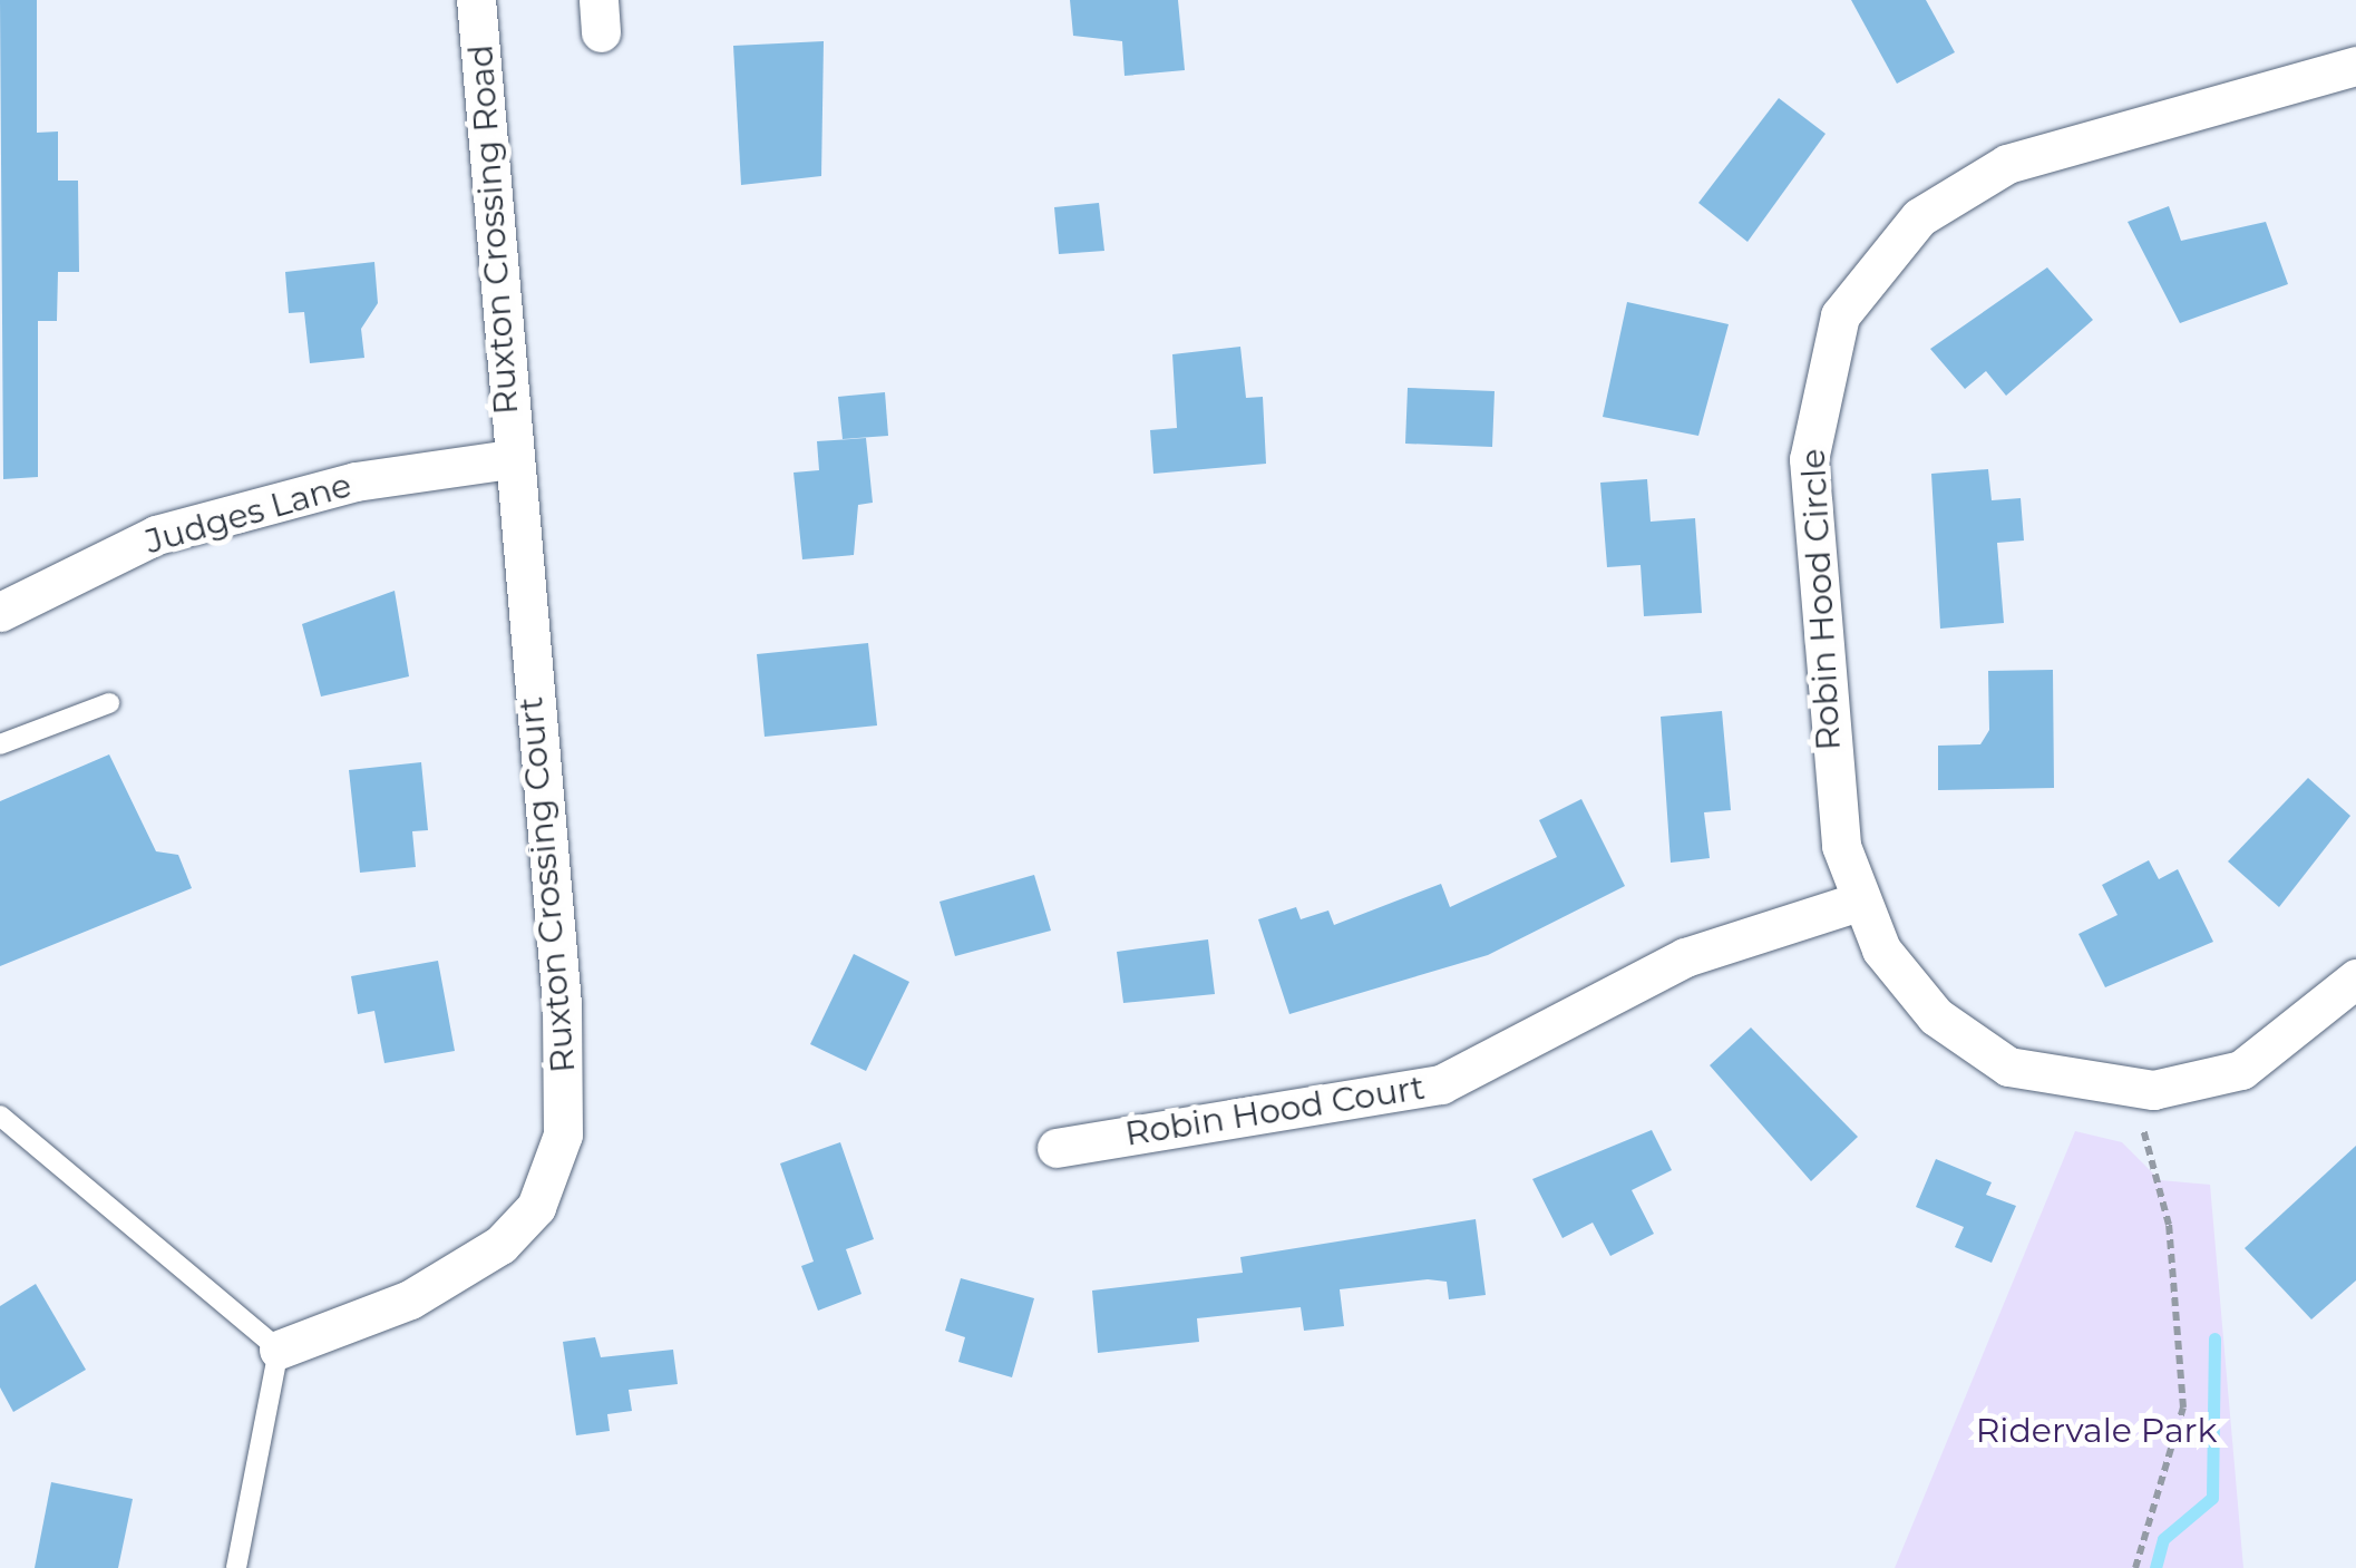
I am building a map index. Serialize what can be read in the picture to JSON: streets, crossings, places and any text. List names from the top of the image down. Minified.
{"streets":{"street":["Ruxton Crossing Road","Judges Lane","Robin Hood Circle","Ruxton Crossing Court","Robin Hood Court"]},"crossings":[["Ruxton Crossing Road","Judges Lane"],["Ruxton Crossing Road","Ruxton Crossing Court"],["Judges Lane","Ruxton Crossing Court"],["Robin Hood Circle","Robin Hood Court"]],"parks":["Ridervale Park"]}
